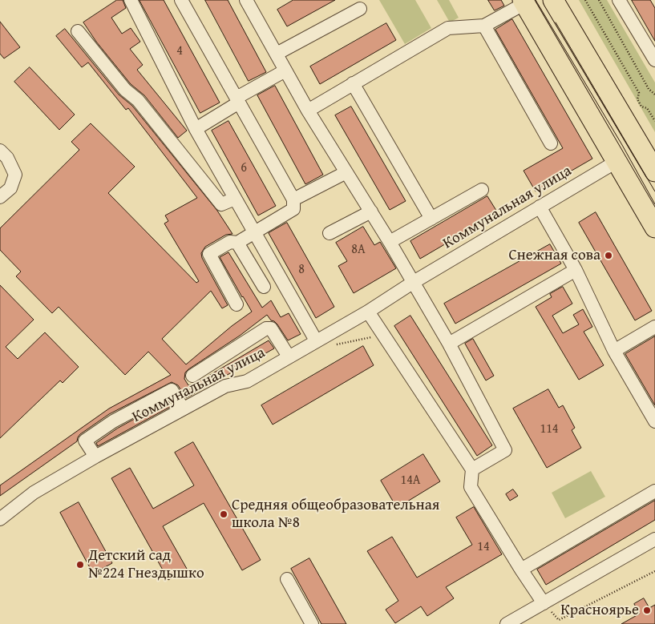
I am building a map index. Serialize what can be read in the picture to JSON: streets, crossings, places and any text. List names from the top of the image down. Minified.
{"streets":{"street":["Коммунальная улица"]},"places":["Снежная сова","Средняя общеобразовательная школа №8","Детский сад №224 Гнездышко","Красноярье"],"house_numbers":["4","6","8А","8","114","14А","14"]}
